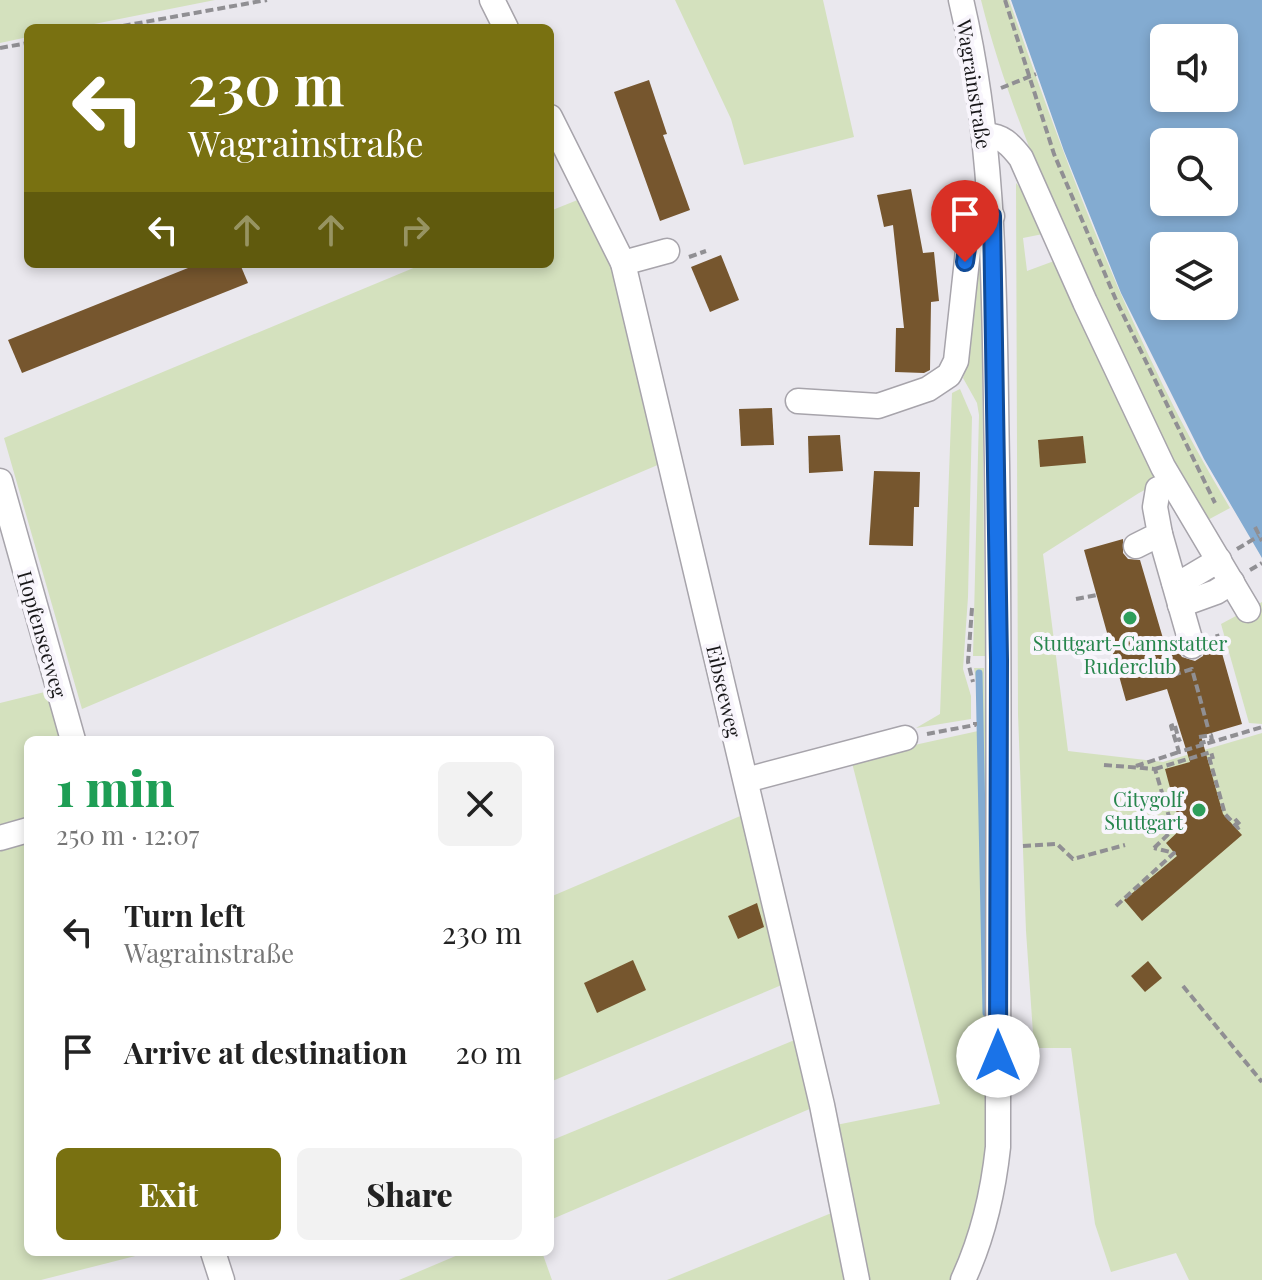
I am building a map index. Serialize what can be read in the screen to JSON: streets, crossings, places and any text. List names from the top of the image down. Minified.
{"streets":{"street":["Wagrainstraße","Hopfenseeweg","Eibseeweg"]},"places":["Stuttgart-Cannstatter Ruderclub","Citygolf Stuttgart"],"page":{"turn":["230 m","Wagrainstraße"],"heading":["1 min","250 m · 12:07"],"list":[{"name":"Turn left","note":"Wagrainstraße","value":"230 m"},{"name":"Arrive at destination","value":"20 m"}],"buttons":["Exit","Share"]}}
